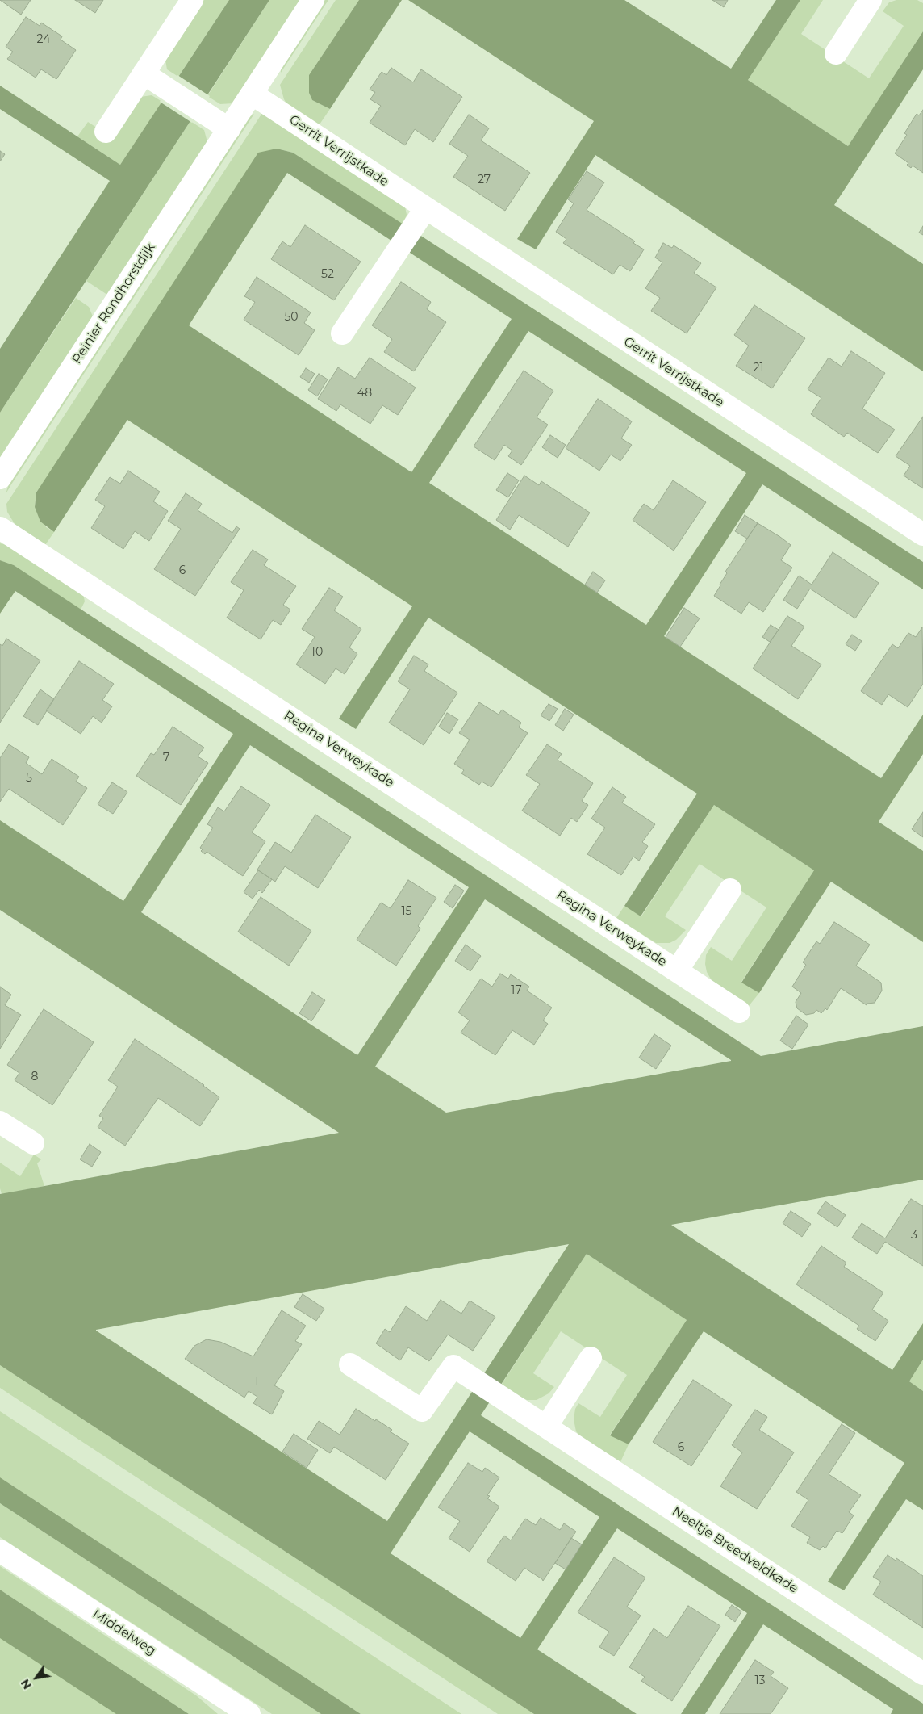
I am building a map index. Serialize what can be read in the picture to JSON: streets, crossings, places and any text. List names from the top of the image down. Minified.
{"streets":{"street":["Gerrit Verrijstkade","Reinier Rondhorstdijk","Regina Verweykade","Neeltje Breedveldkade","Middelweg"]},"crossings":[["Gerrit Verrijstkade","Reinier Rondhorstdijk"]],"house_numbers":["24","27","52","50","21","48","6","10","7","5","15","17","8","3","1","6","13"],"north":"bottom left"}
